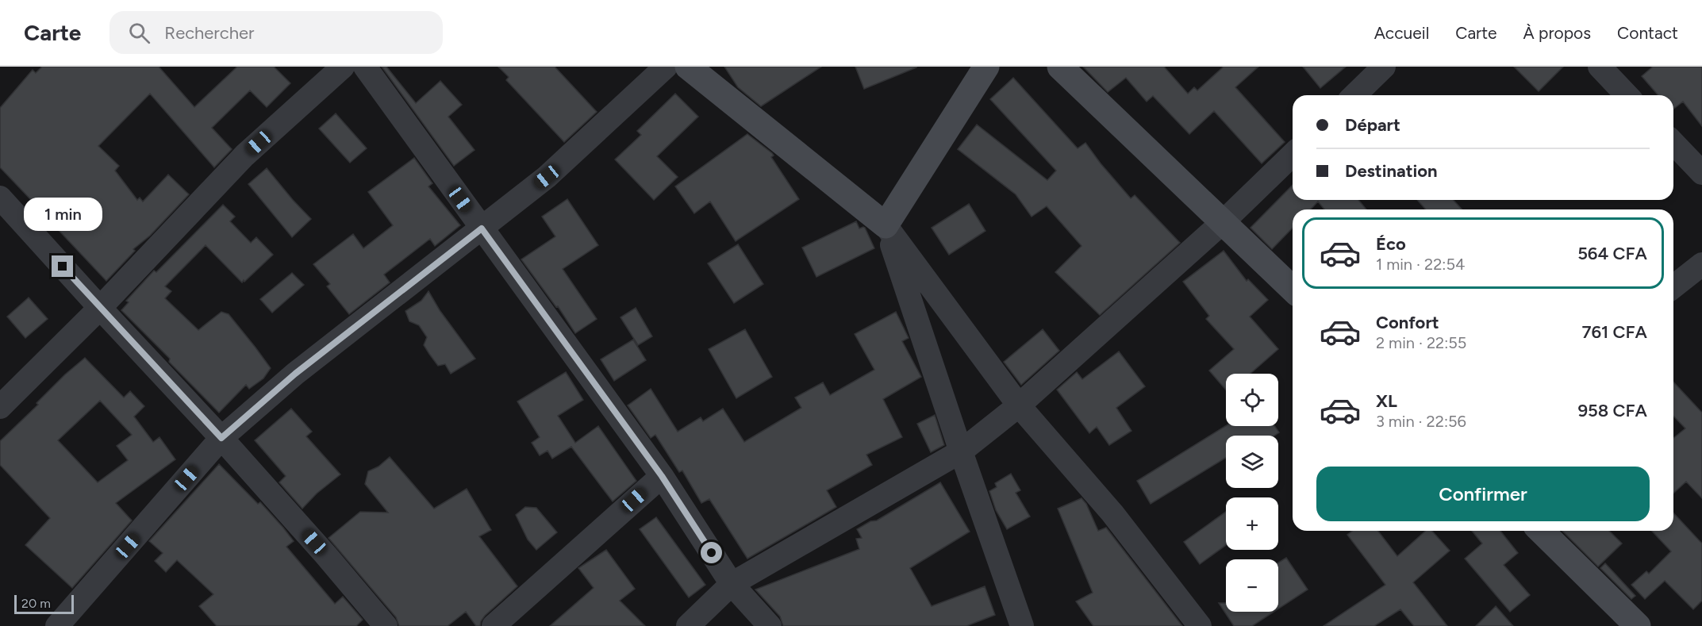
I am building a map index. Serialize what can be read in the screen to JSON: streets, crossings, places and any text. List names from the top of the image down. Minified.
{"scale_bar":"20 m","page":{"header":"Carte","search":"Rechercher","nav":["Accueil","Carte","À propos","Contact"],"banner":["Départ","Destination"],"bubble":"1 min","list":[{"name":"Éco","note":"1 min · 22:54","value":"564 CFA"},{"name":"Confort","note":"2 min · 22:55","value":"761 CFA"},{"name":"XL","note":"3 min · 22:56","value":"958 CFA"}],"map_buttons":["+","−"],"buttons":"Confirmer","scale":"20 m"}}
